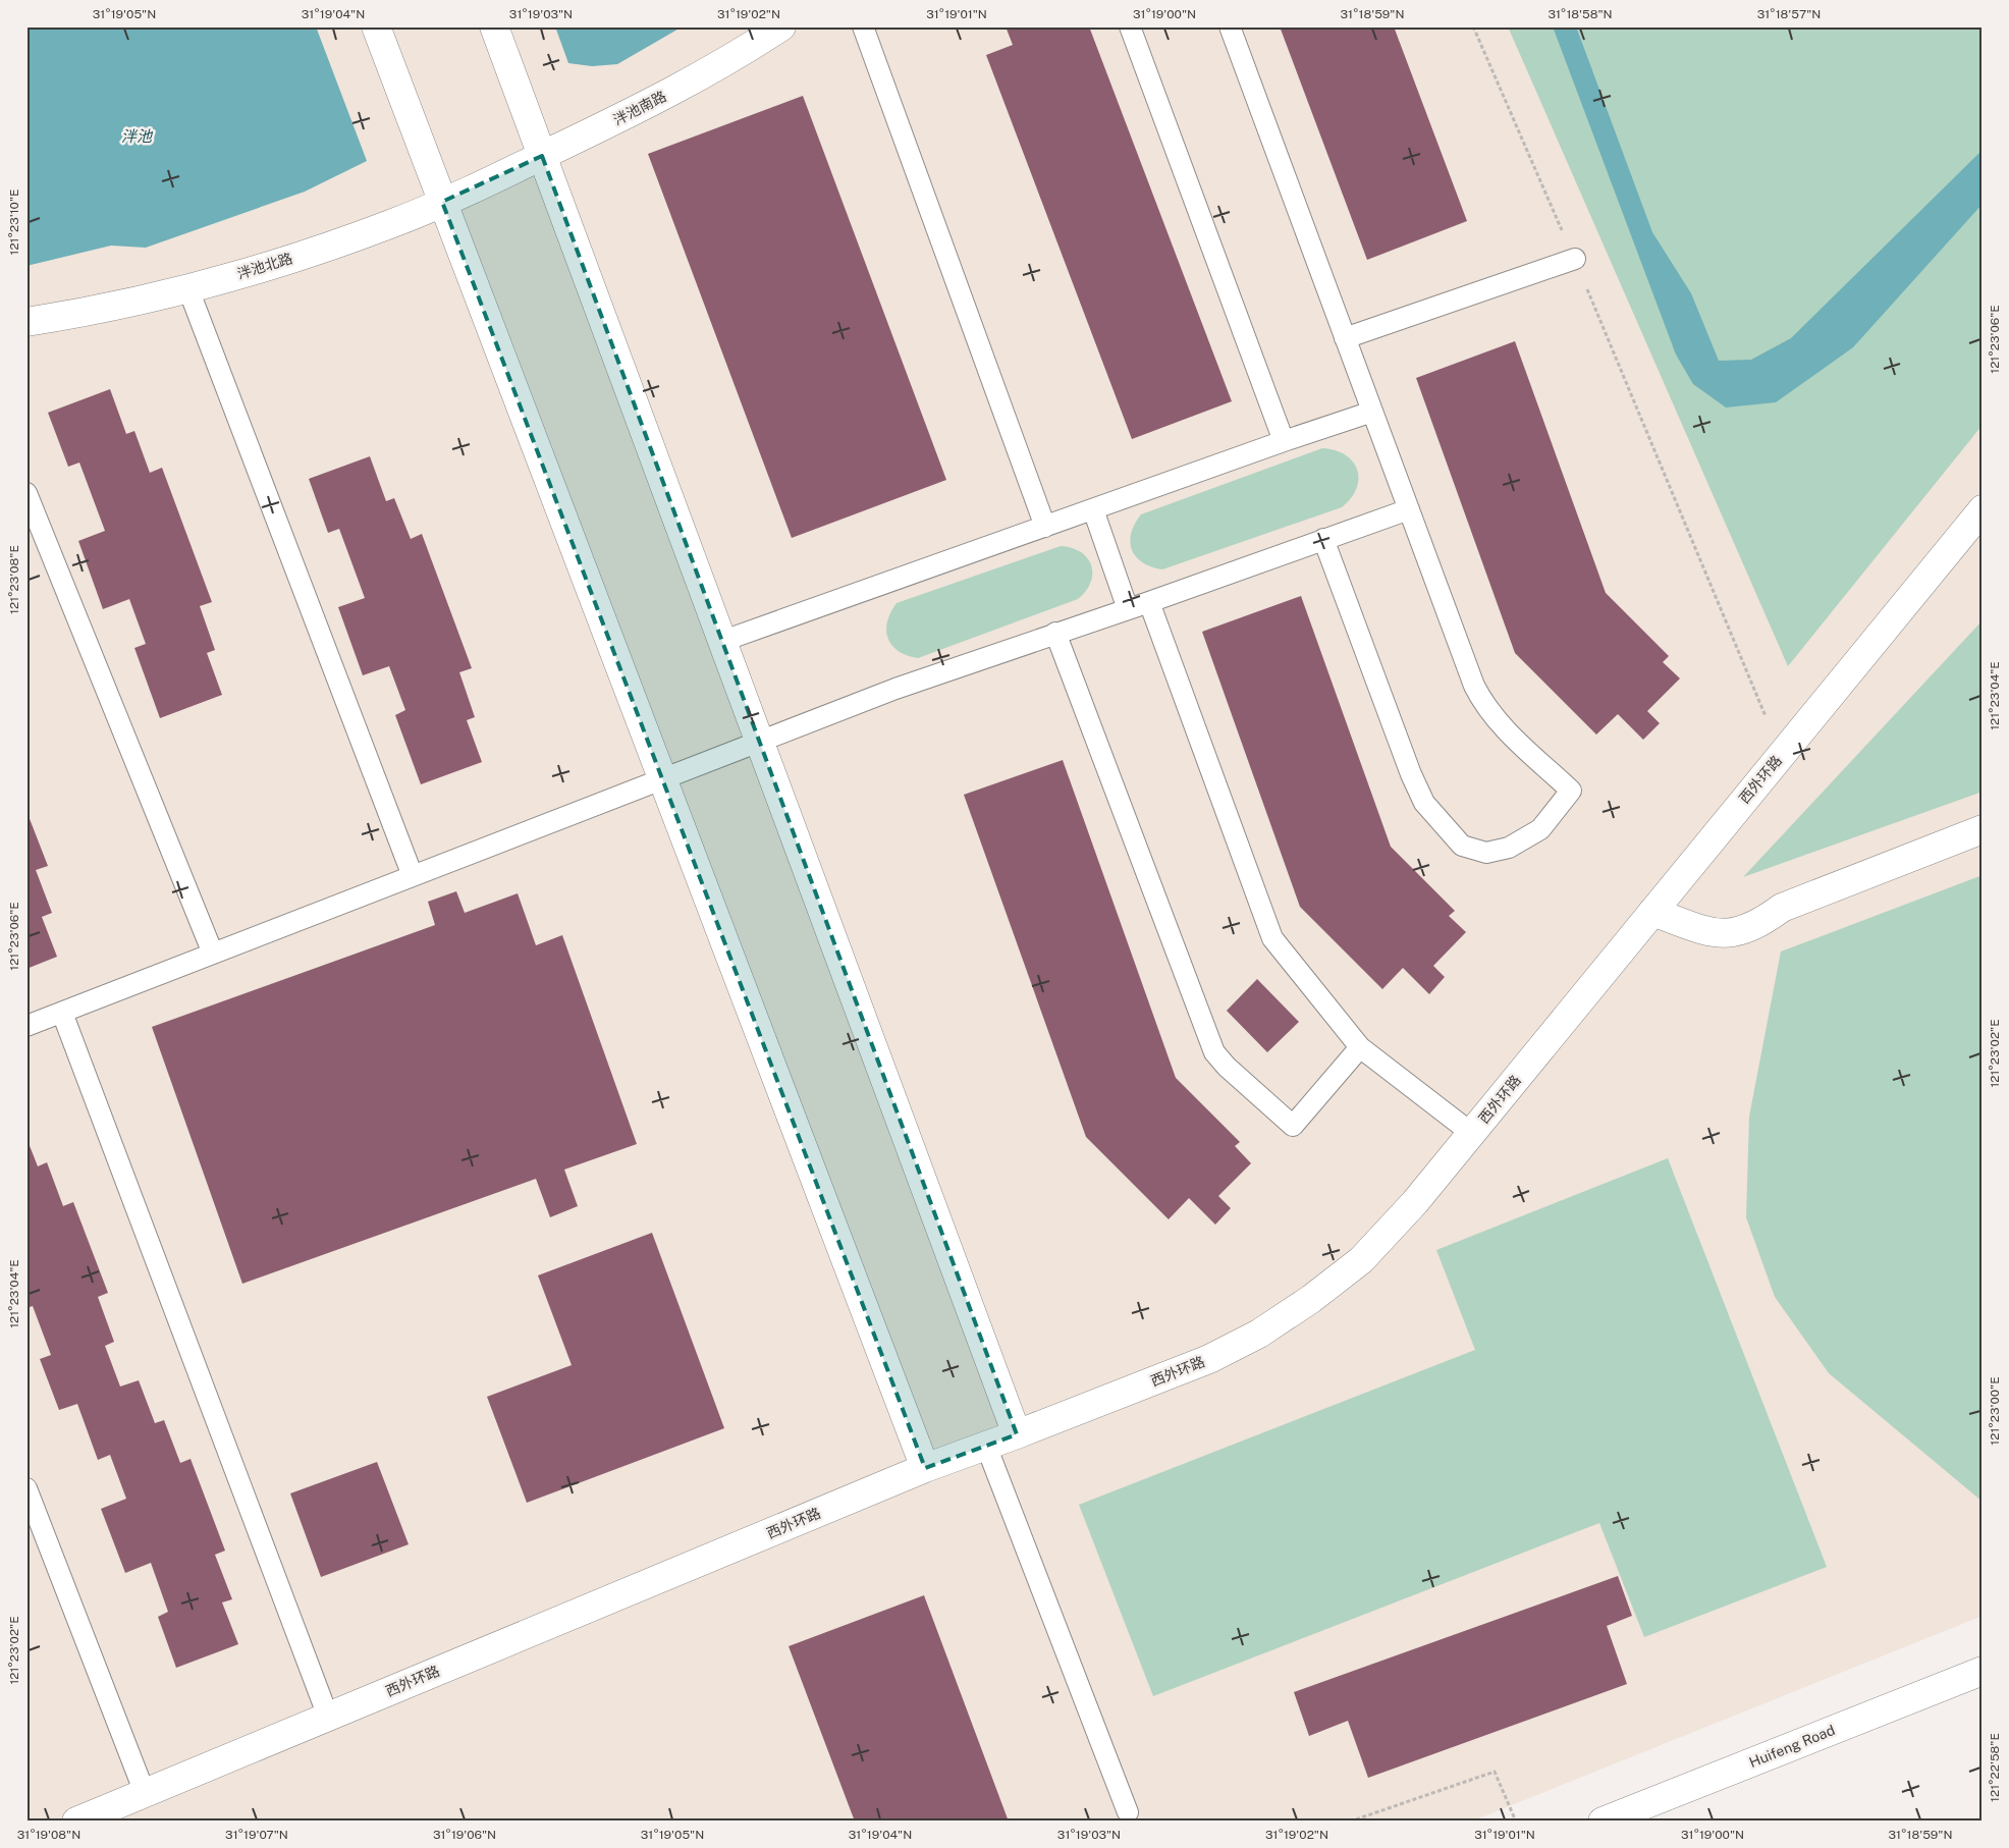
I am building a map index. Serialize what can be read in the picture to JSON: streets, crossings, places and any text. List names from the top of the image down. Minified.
{"streets":{"street":["泮池南路","泮池北路","西外环路","Huifeng Road"]},"crossings":[["泮池南路","泮池北路"]],"water":["泮池"],"coordinates":["31°19'05\"N","31°19'04\"N","31°19'03\"N","31°19'02\"N","31°19'01\"N","31°19'00\"N","31°18'59\"N","31°18'58\"N","31°18'57\"N","121°23'10\"E","121°23'06\"E","121°23'08\"E","121°23'04\"E","121°23'02\"E","121°23'00\"E","121°22'58\"E","31°19'08\"N","31°19'07\"N","31°19'06\"N"]}
